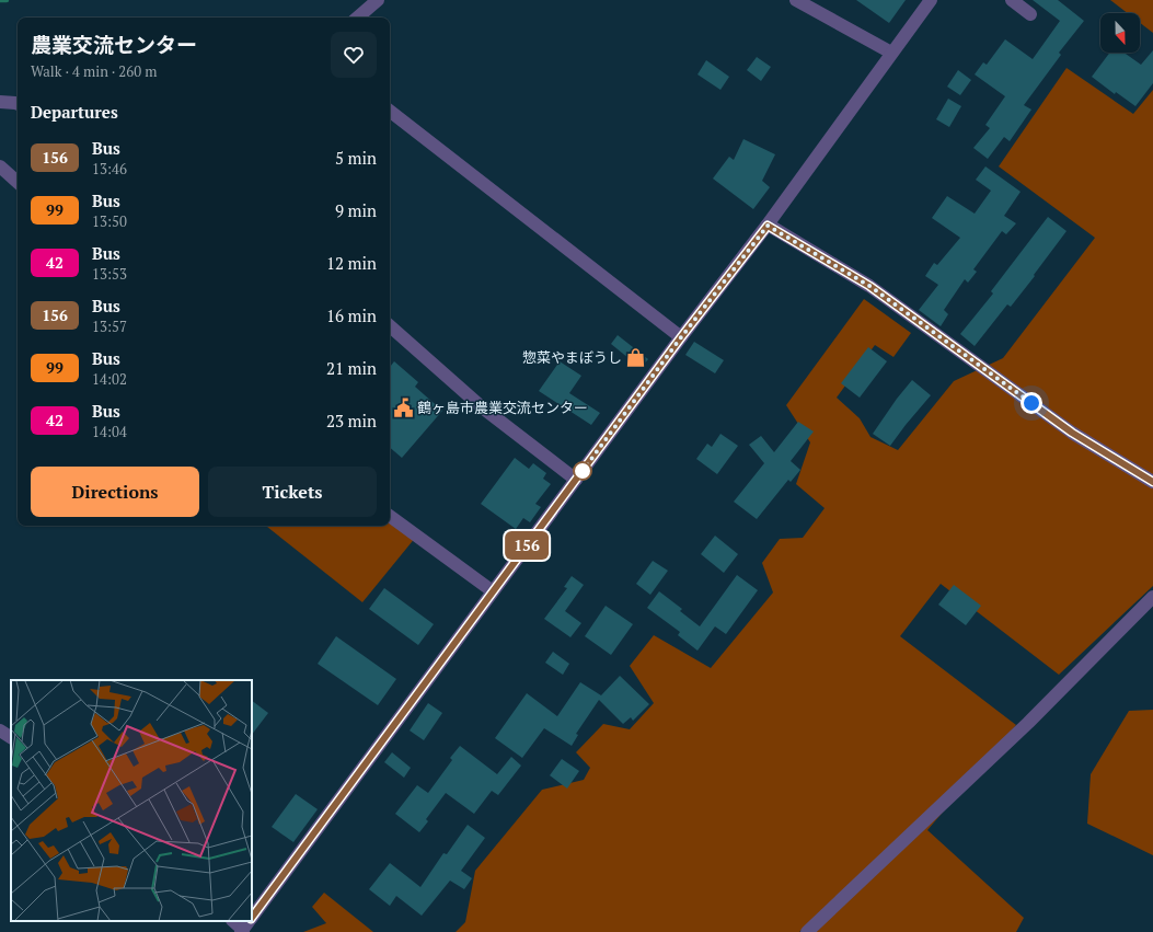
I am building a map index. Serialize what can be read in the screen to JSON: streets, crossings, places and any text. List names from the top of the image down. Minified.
{"places":{"shop":["惣菜やまぼうし"],"public building":["鶴ヶ島市農業交流センター"]},"lines":["bus line 156"],"north":"bottom","page":{"on_map":"156","heading":[["農業交流センター","Walk · 4 min · 260 m"],"Departures"],"list":[{"mark":"156","name":"Bus","note":"13:46","value":"5 min"},{"mark":"99","name":"Bus","note":"13:50","value":"9 min"},{"mark":"42","name":"Bus","note":"13:53","value":"12 min"},{"mark":"156","name":"Bus","note":"13:57","value":"16 min"},{"mark":"99","name":"Bus","note":"14:02","value":"21 min"},{"mark":"42","name":"Bus","note":"14:04","value":"23 min"}],"buttons":["Directions","Tickets"]}}
